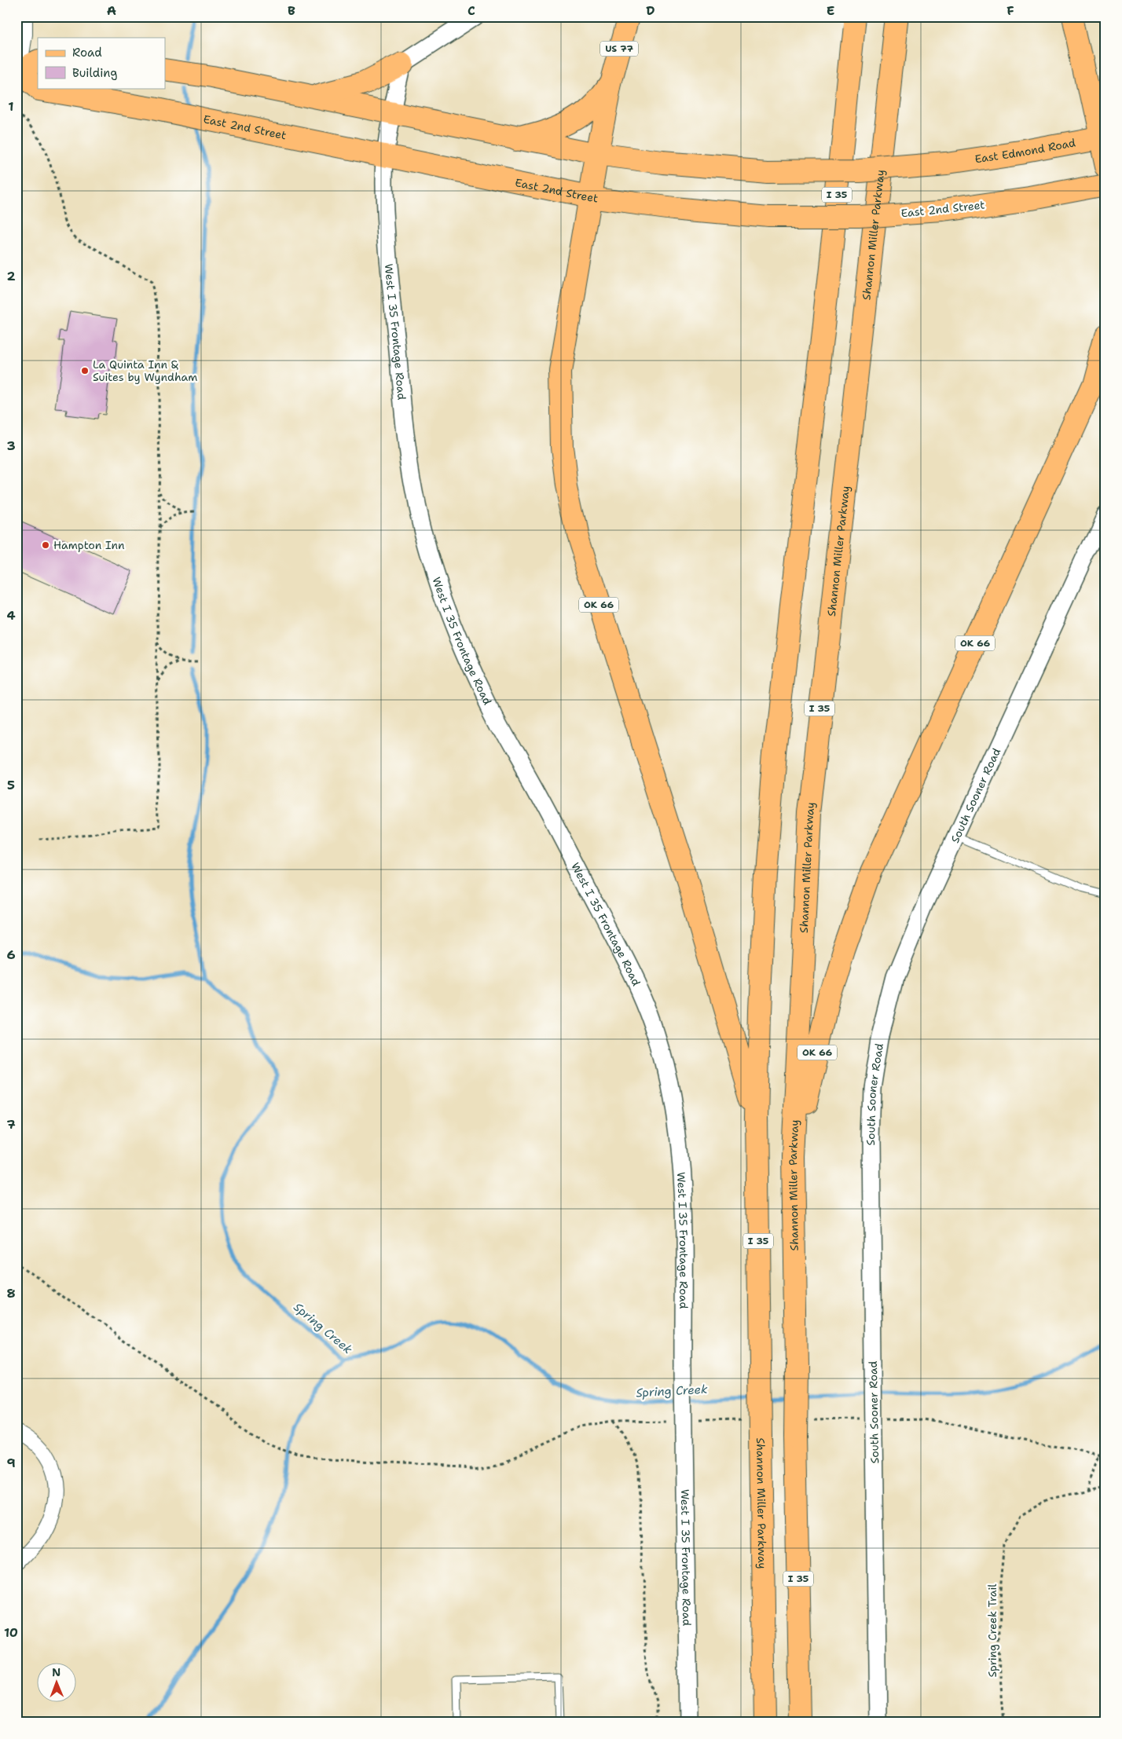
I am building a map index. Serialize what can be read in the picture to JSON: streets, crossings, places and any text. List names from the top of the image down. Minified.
{"streets":{"main road":["US 77","East 2nd Street","East Edmond Road","I 35","Shannon Miller Parkway","OK 66"],"street":["West I 35 Frontage Road","South Sooner Road"],"path":["Spring Creek Trail"]},"crossings":[["East 2nd Street","West I 35 Frontage Road"],["East 2nd Street","OK 66"],["East Edmond Road","OK 66"],["Shannon Miller Parkway","OK 66"]],"water":["Spring Creek"],"places":["La Quinta Inn & Suites by Wyndham","Hampton Inn"],"legend":["Road","Building"],"north":"top","grid":{"columns":["A","B","C","D","E","F"],"rows":["1","2","3","4","5","6","7","8","9","10"]}}
